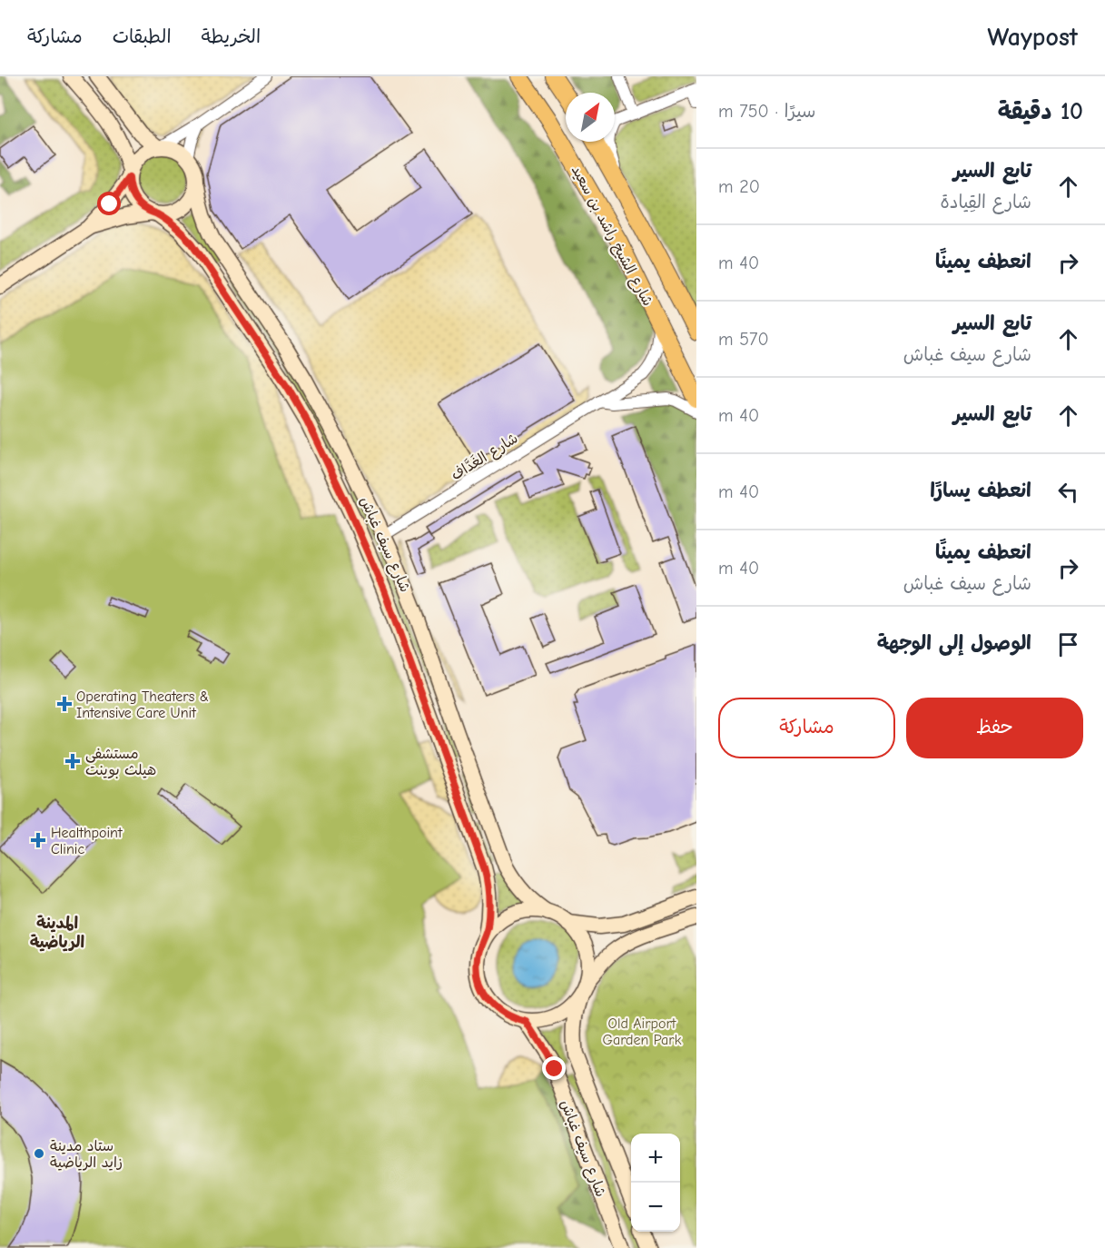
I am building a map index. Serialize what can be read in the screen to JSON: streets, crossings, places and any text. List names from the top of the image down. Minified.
{"streets":{"main road":["شارع الشيخ راشد بن سعيد"],"street":["شارع الغَدَّاف","شارع سيف غباش"]},"crossings":[["شارع الشيخ راشد بن سعيد","شارع الغَدَّاف"],["شارع الغَدَّاف","شارع سيف غباش"]],"districts":["المدينة الرياضية"],"parks":["Old Airport Garden Park"],"places":{"health":["Operating Theaters & Intensive Care Unit","مستشفى هيلث بوينت","Healthpoint Clinic"],"other":["ستاد مدينة زايد الرياضية"]},"north":"top right","page":{"header":"Waypost","nav":["الخريطة","الطبقات","مشاركة"],"heading":["10 دقيقة","سيرًا · 750 m"],"list":[["تابع السير","شارع القِيادة","20 m"],["انعطف يمينًا","40 m"],["تابع السير","شارع سيف غباش","570 m"],["تابع السير","40 m"],["انعطف يسارًا","40 m"],["انعطف يمينًا","شارع سيف غباش","40 m"],"الوصول إلى الوجهة"],"buttons":["حفظ","مشاركة"],"map_buttons":["+","−"]}}
